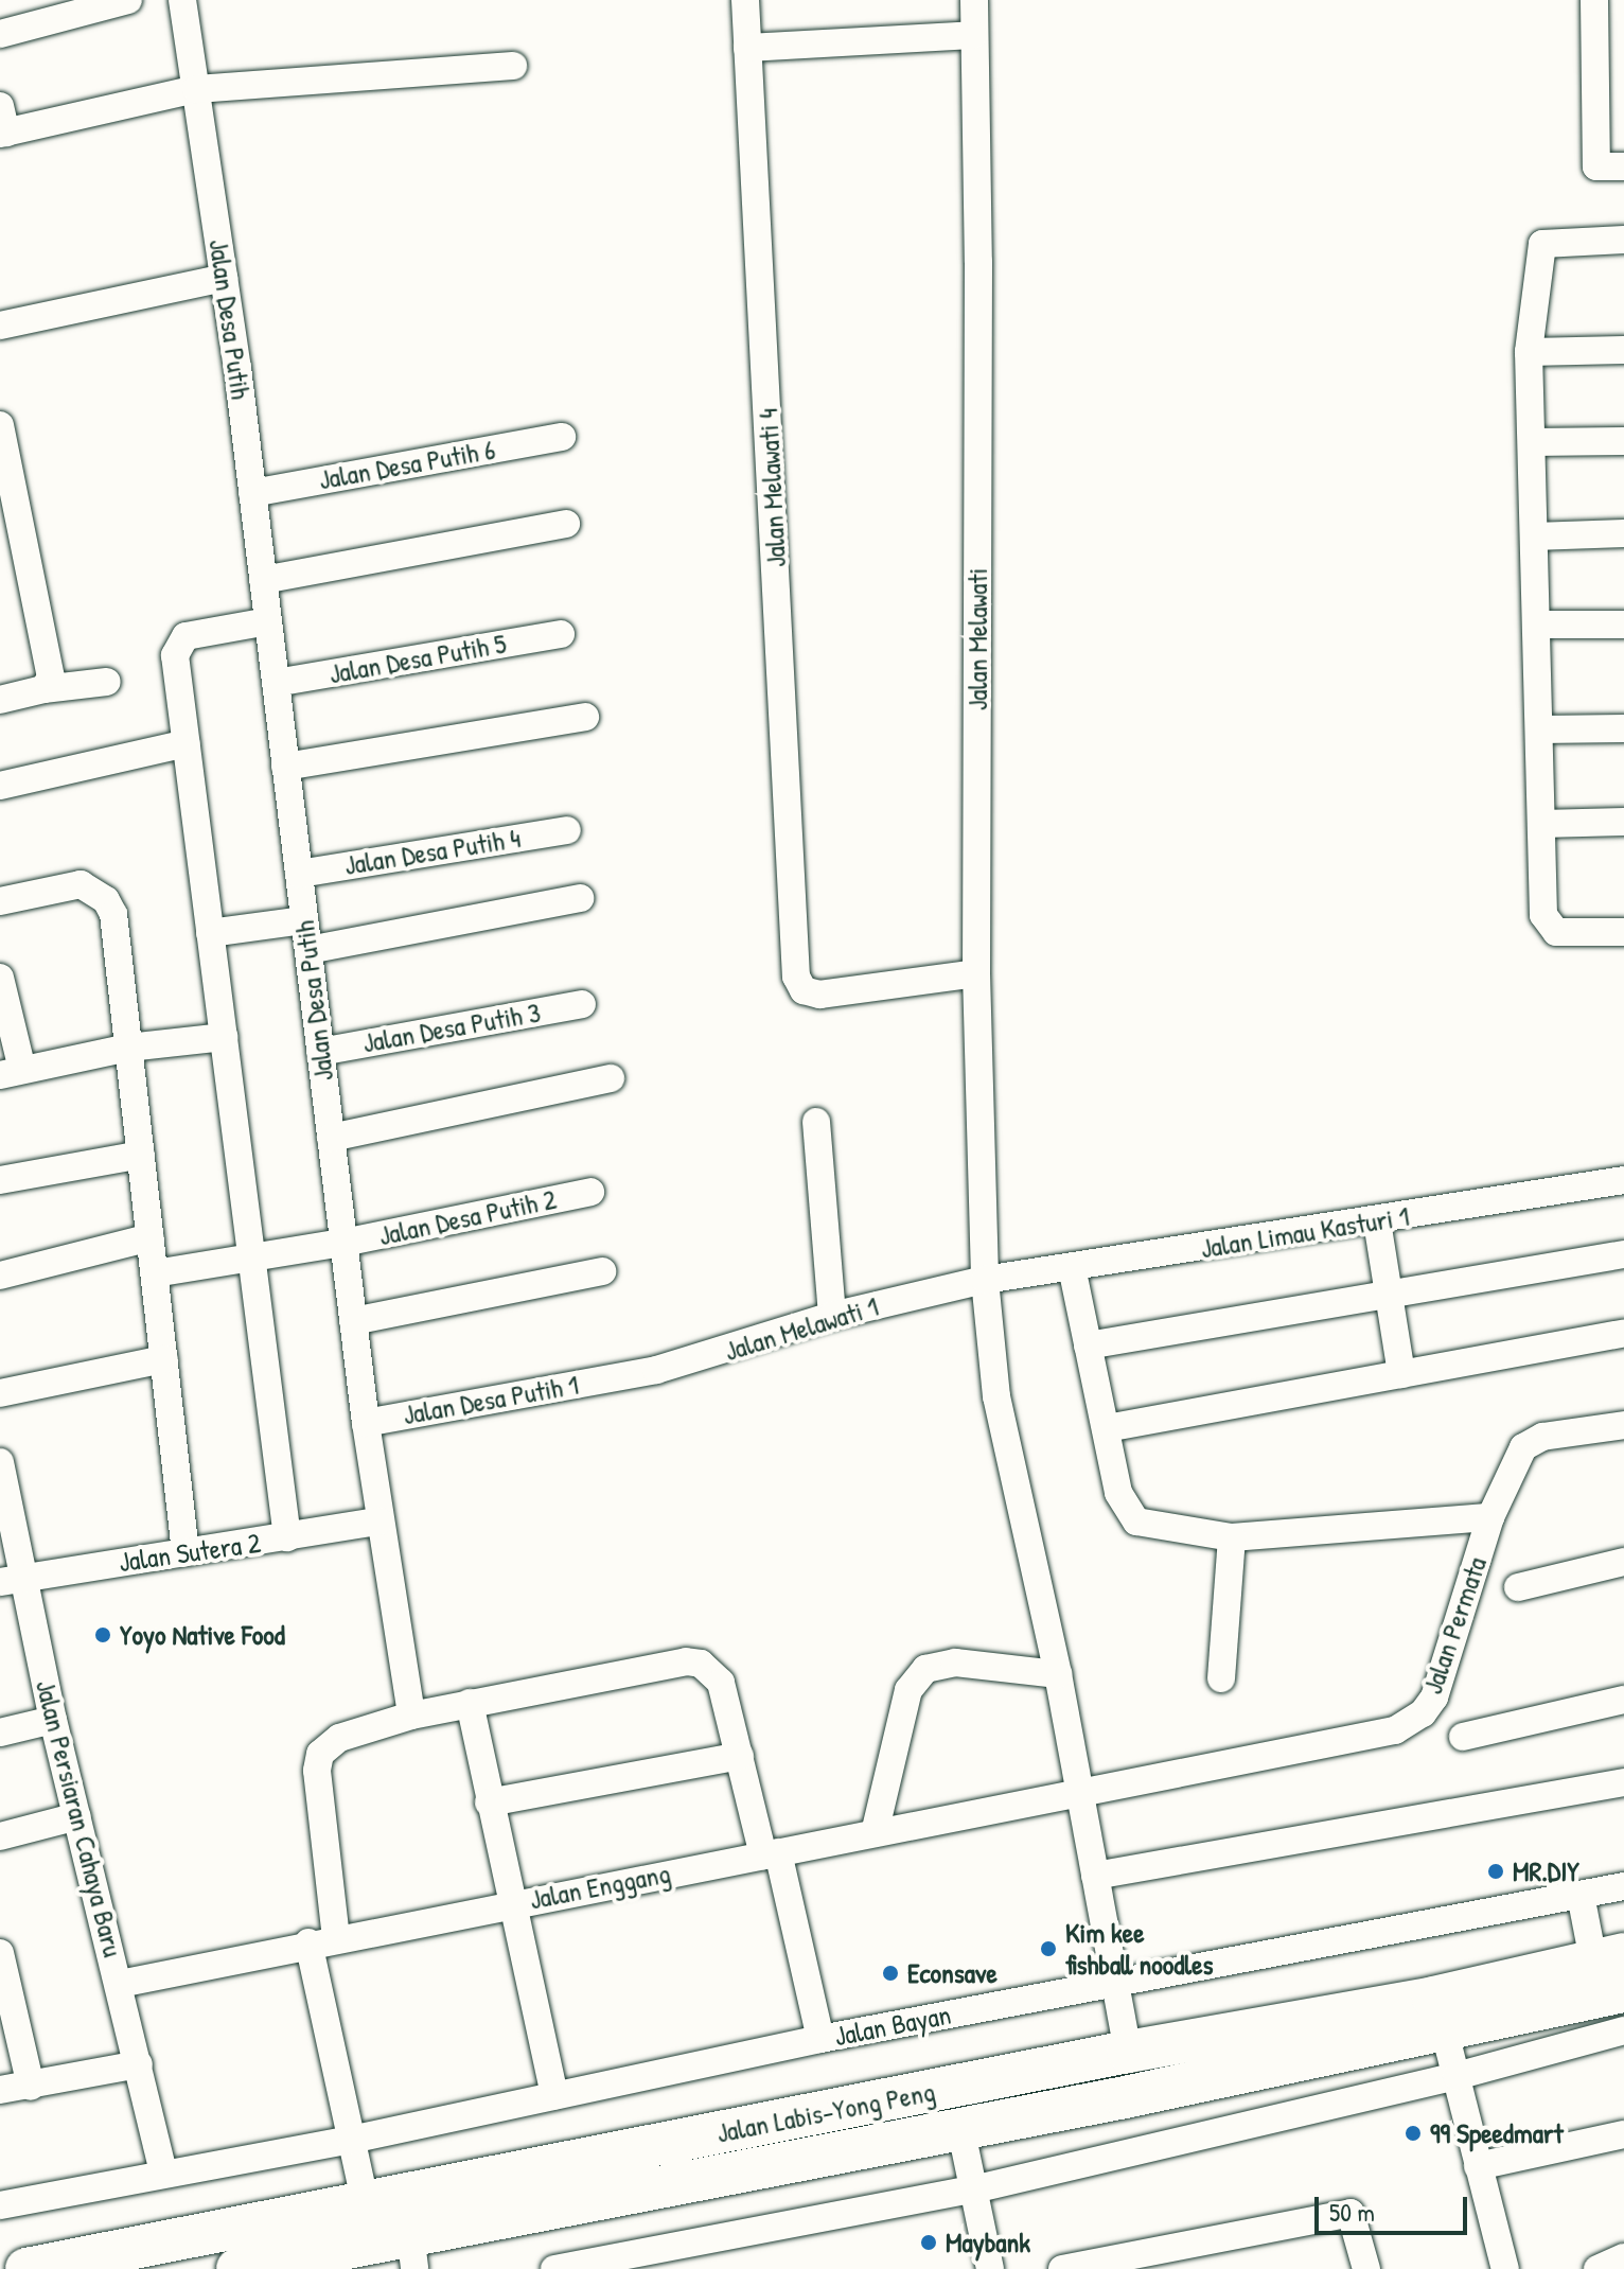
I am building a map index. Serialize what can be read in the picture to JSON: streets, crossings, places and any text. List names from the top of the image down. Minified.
{"streets":{"highway":["Jalan Labis-Yong Peng"],"street":["Jalan Desa Putih","Jalan Desa Putih 6","Jalan Melawati 4","Jalan Melawati","Jalan Desa Putih 5","Jalan Desa Putih 4","Jalan Desa Putih 3","Jalan Desa Putih 2","Jalan Limau Kasturi 1","Jalan Melawati 1","Jalan Desa Putih 1","Jalan Sutera 2","Jalan Permata","Jalan Persiaran Cahaya Baru","Jalan Enggang","Jalan Bayan"]},"crossings":[["Jalan Desa Putih","Jalan Desa Putih 6"],["Jalan Desa Putih","Jalan Desa Putih 5"],["Jalan Desa Putih","Jalan Desa Putih 4"],["Jalan Desa Putih","Jalan Desa Putih 3"],["Jalan Desa Putih","Jalan Desa Putih 2"],["Jalan Desa Putih","Jalan Desa Putih 1"],["Jalan Desa Putih","Jalan Sutera 2"],["Jalan Melawati 4","Jalan Melawati"],["Jalan Melawati","Jalan Limau Kasturi 1"],["Jalan Melawati","Jalan Melawati 1"],["Jalan Melawati","Jalan Permata"],["Jalan Melawati","Jalan Enggang"],["Jalan Melawati","Jalan Bayan"],["Jalan Melawati","Jalan Labis-Yong Peng"],["Jalan Limau Kasturi 1","Jalan Melawati 1"],["Jalan Melawati 1","Jalan Desa Putih 1"],["Jalan Sutera 2","Jalan Persiaran Cahaya Baru"],["Jalan Permata","Jalan Enggang"],["Jalan Persiaran Cahaya Baru","Jalan Enggang"],["Jalan Persiaran Cahaya Baru","Jalan Bayan"]],"places":["Yoyo Native Food","MR.DIY","Kim kee fishball noodles","Econsave","99 Speedmart","Maybank"],"scale_bar":"50 m"}
